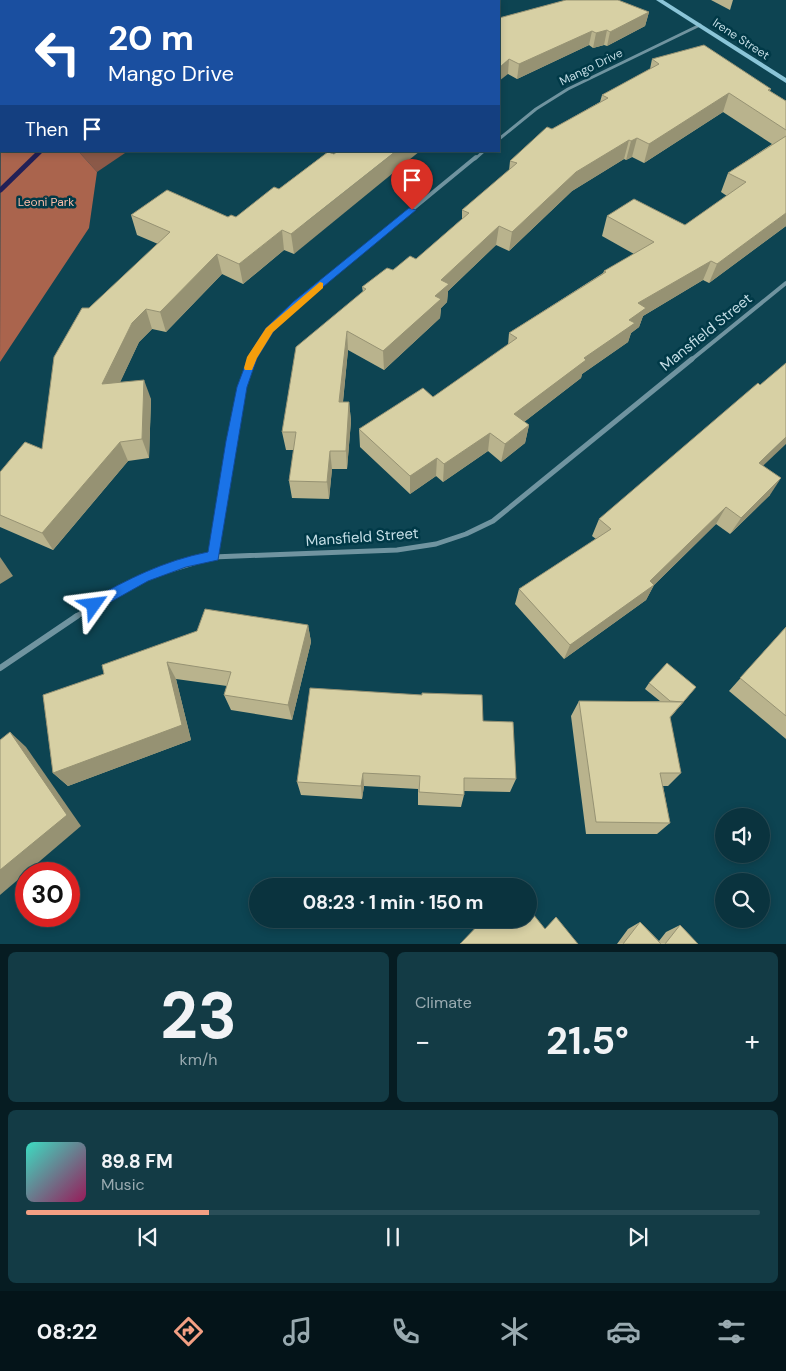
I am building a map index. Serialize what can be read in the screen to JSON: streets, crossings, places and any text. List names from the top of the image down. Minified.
{"streets":{"street":["Irene Street","Mango Drive","Mansfield Street"]},"crossings":[["Irene Street","Mango Drive"]],"parks":["Leoni Park"],"page":{"turn":["20 m","Mango Drive"],"then":"Then","limit":"30","trip":"08:23 · 1 min · 150 m","tile":[["23","km/h"],"Climate"],"heat":["−","21.5°","+"],"song":["89.8 FM","Music"],"tabs":"08:22"}}
